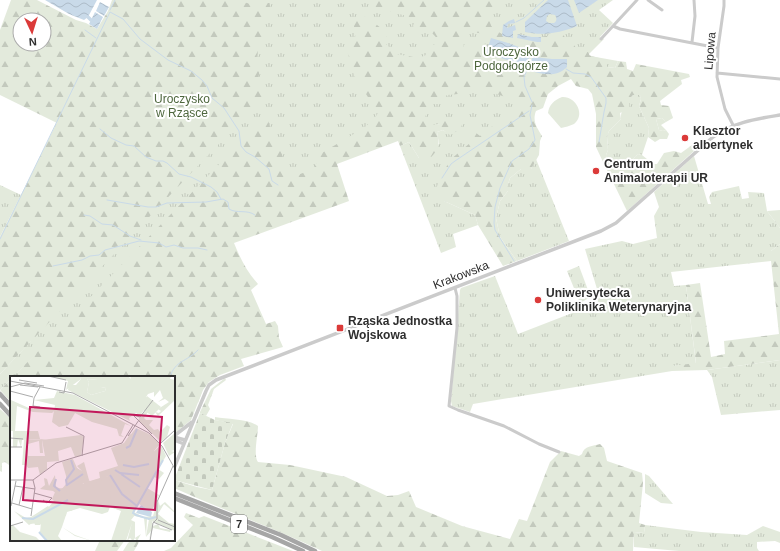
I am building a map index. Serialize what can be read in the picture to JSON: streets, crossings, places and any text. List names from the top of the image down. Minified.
{"streets":{"main road":["7"],"street":["Lipowa","Krakowska"]},"crossings":[["Lipowa","Krakowska"]],"parks":["Uroczysko Podgołogórze","Uroczysko w Rząsce"],"places":{"other":["Klasztor albertynek","Centrum Animaloterapii UR","Uniwersytecka Poliklinika Weterynaryjna"],"transit":["Rząska Jednostka Wojskowa"]},"north":"bottom"}
